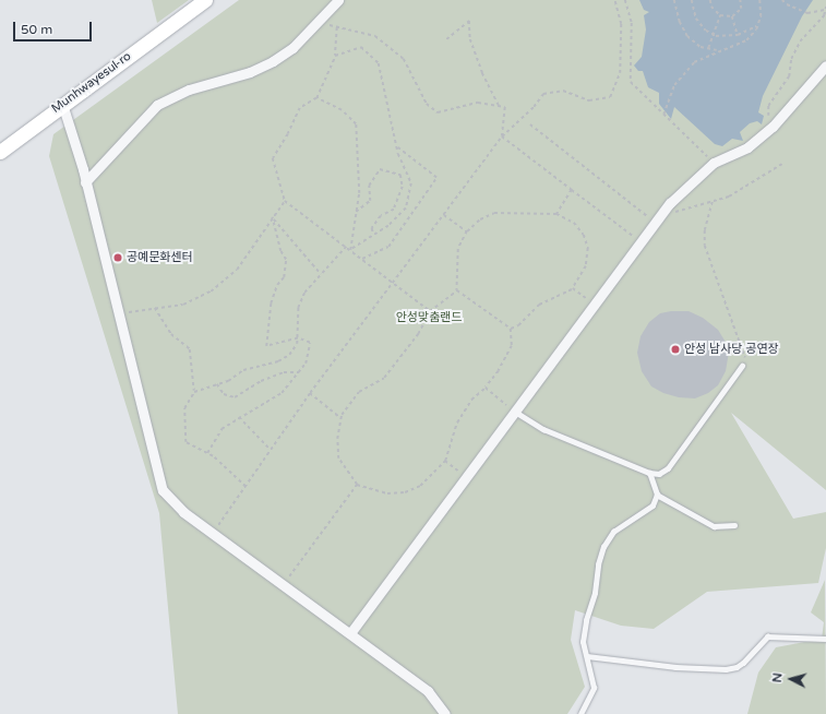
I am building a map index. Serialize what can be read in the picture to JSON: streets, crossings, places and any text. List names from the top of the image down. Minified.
{"streets":{"street":["Munhwayesul-ro"]},"parks":["안성맞춤랜드"],"places":["공예문화센터","안성 남사당 공연장"],"scale_bar":"50 m","north":"left"}
